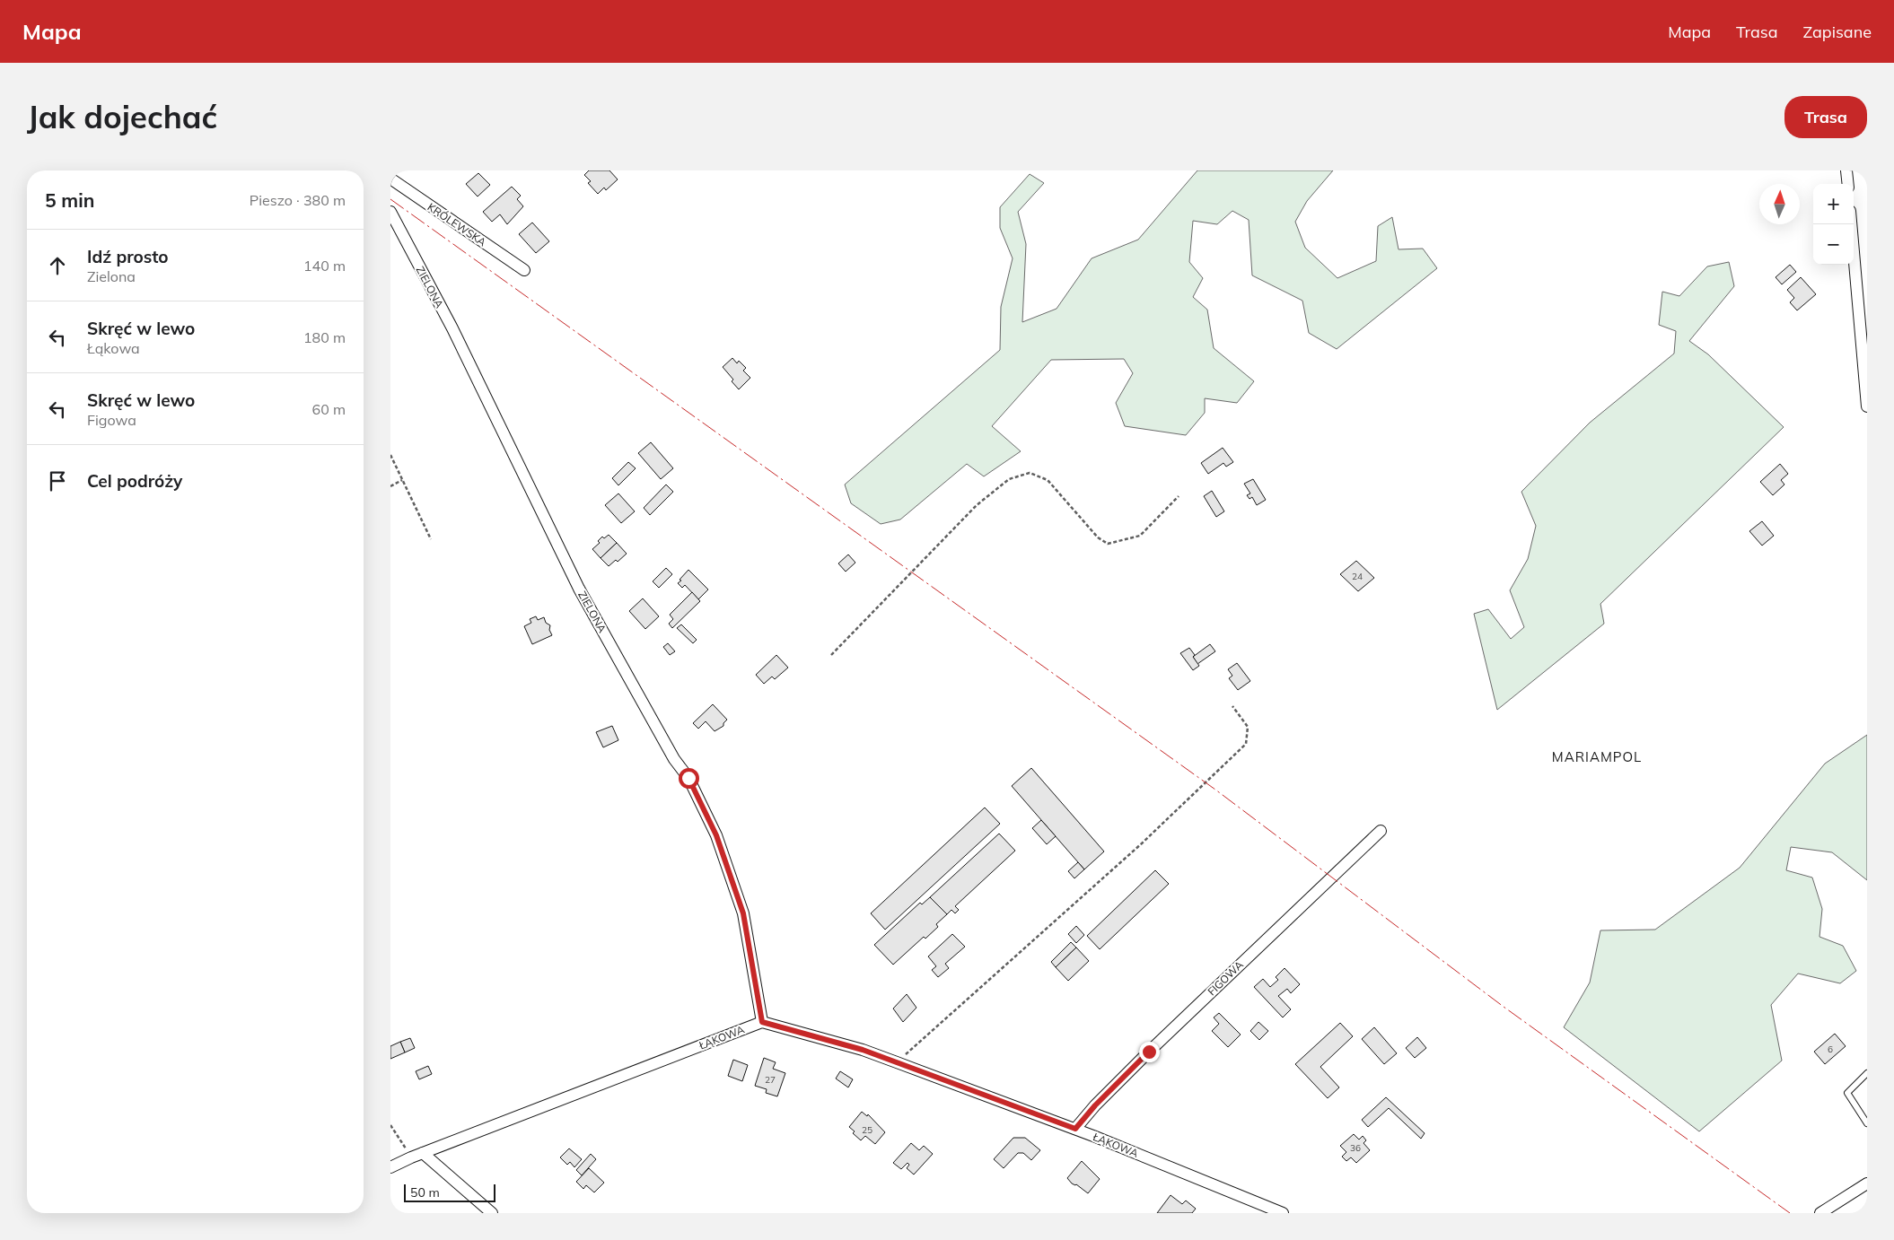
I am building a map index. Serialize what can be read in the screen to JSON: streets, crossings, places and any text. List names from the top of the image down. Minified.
{"streets":{"street":["KRÓLEWSKA","ZIELONA","FIGOWA","ŁĄKOWA"]},"crossings":[["ZIELONA","ŁĄKOWA"],["FIGOWA","ŁĄKOWA"]],"districts":["MARIAMPOL"],"house_numbers":["24","6","27","25","36"],"scale_bar":"50 m","north":"top","page":{"header":"Mapa","nav":["Mapa","Trasa","Zapisane"],"buttons":"Trasa","title":"Jak dojechać","heading":["5 min","Pieszo · 380 m"],"map_buttons":["+","−"],"list":[["Idź prosto","Zielona","140 m"],["Skręć w lewo","Łąkowa","180 m"],["Skręć w lewo","Figowa","60 m"],"Cel podróży"],"scale":"50 m"}}
